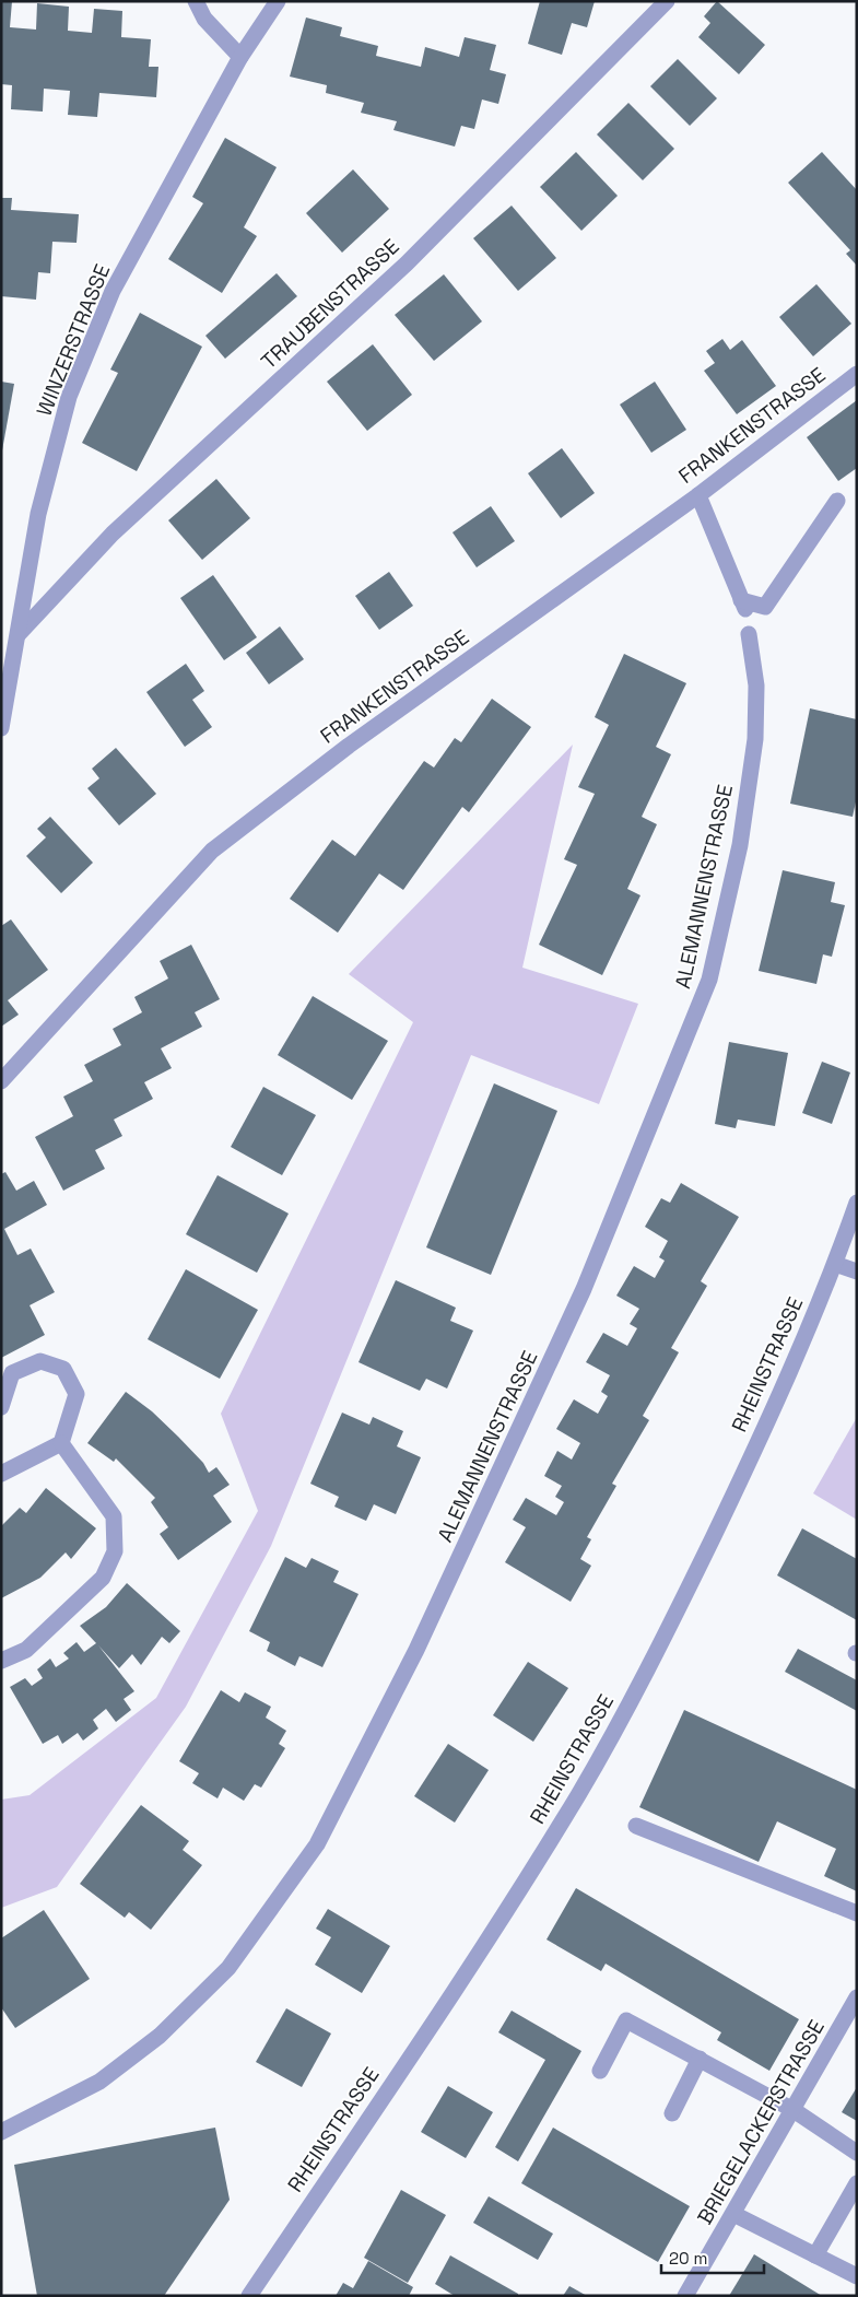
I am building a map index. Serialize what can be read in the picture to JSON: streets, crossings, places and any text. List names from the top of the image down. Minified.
{"streets":{"street":["TRAUBENSTRASSE","WINZERSTRASSE","FRANKENSTRASSE","ALEMANNENSTRASSE","RHEINSTRASSE","BRIEGELACKERSTRASSE"]},"crossings":[["TRAUBENSTRASSE","WINZERSTRASSE"]],"scale_bar":"20 m"}
